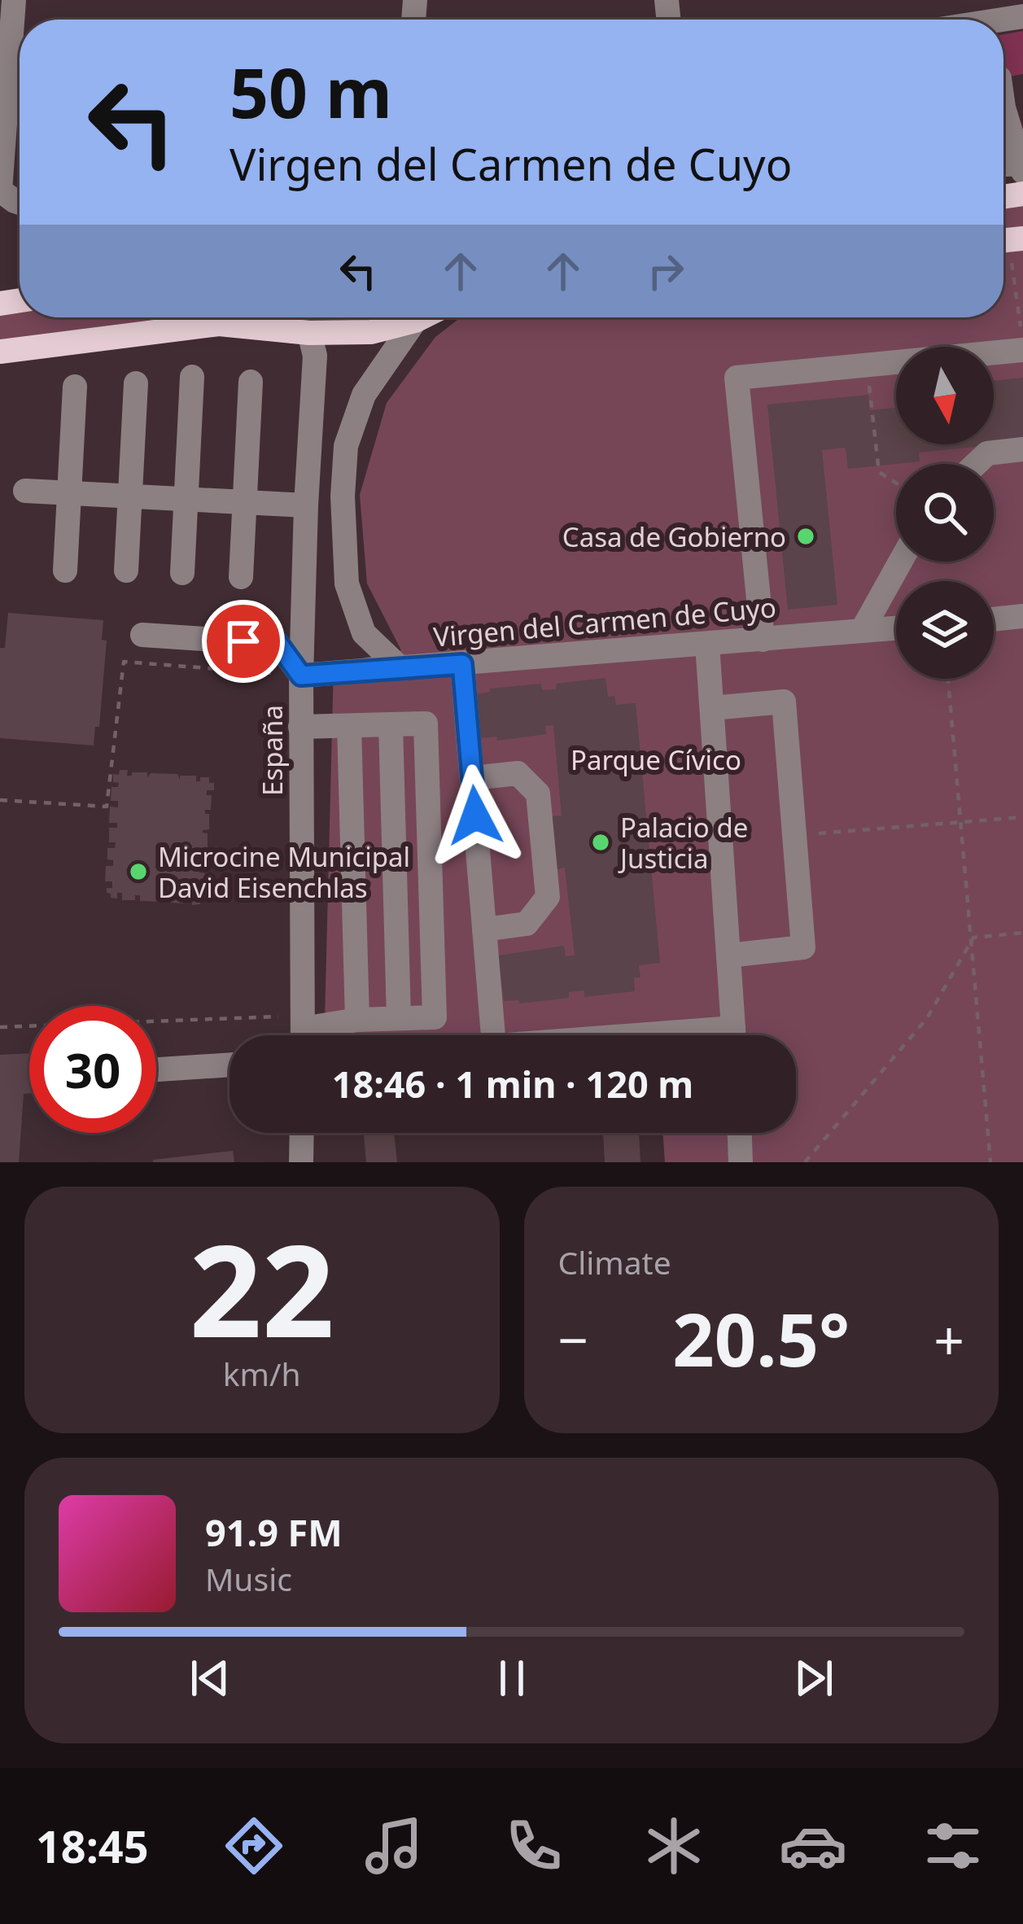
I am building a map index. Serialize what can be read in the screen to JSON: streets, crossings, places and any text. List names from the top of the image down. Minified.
{"streets":{"street":["Virgen del Carmen de Cuyo","España"]},"crossings":[["Virgen del Carmen de Cuyo","España"]],"parks":["Parque Cívico"],"places":["Casa de Gobierno","Palacio de Justicia","Microcine Municipal David Eisenchlas"],"north":"bottom","page":{"turn":["50 m","Virgen del Carmen de Cuyo"],"limit":"30","trip":"18:46 · 1 min · 120 m","tile":[["22","km/h"],"Climate"],"heat":["−","20.5°","+"],"song":["91.9 FM","Music"],"tabs":"18:45"}}
